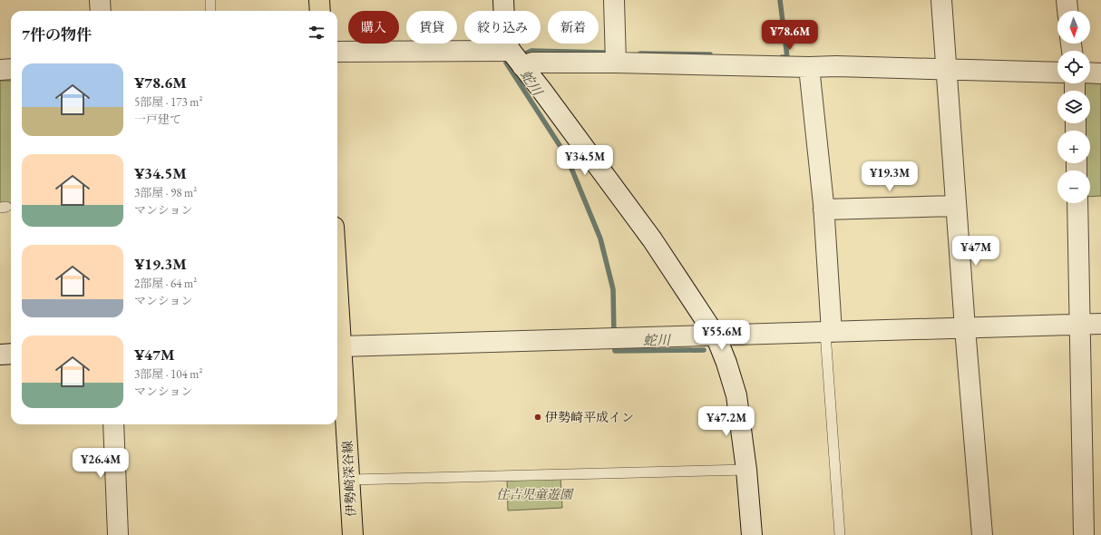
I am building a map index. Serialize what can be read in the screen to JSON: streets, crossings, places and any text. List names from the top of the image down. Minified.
{"streets":{"main road":["伊勢崎深谷線"]},"water":["蛇川"],"parks":["住吉児童遊園"],"places":["伊勢崎平成イン"],"north":"bottom","page":{"map_buttons":["+","−"],"chip":["購入","賃貸","絞り込み","新着"],"heading":"7件の物件","price":["¥78.6M","¥34.5M","¥19.3M","¥47M","¥55.6M","¥47.2M","¥26.4M"],"list":[{"name":"¥78.6M","note":"5部屋 · 173 m² · 一戸建て"},{"name":"¥34.5M","note":"3部屋 · 98 m² · マンション"},{"name":"¥19.3M","note":"2部屋 · 64 m² · マンション"},{"name":"¥47M","note":"3部屋 · 104 m² · マンション"}]}}
